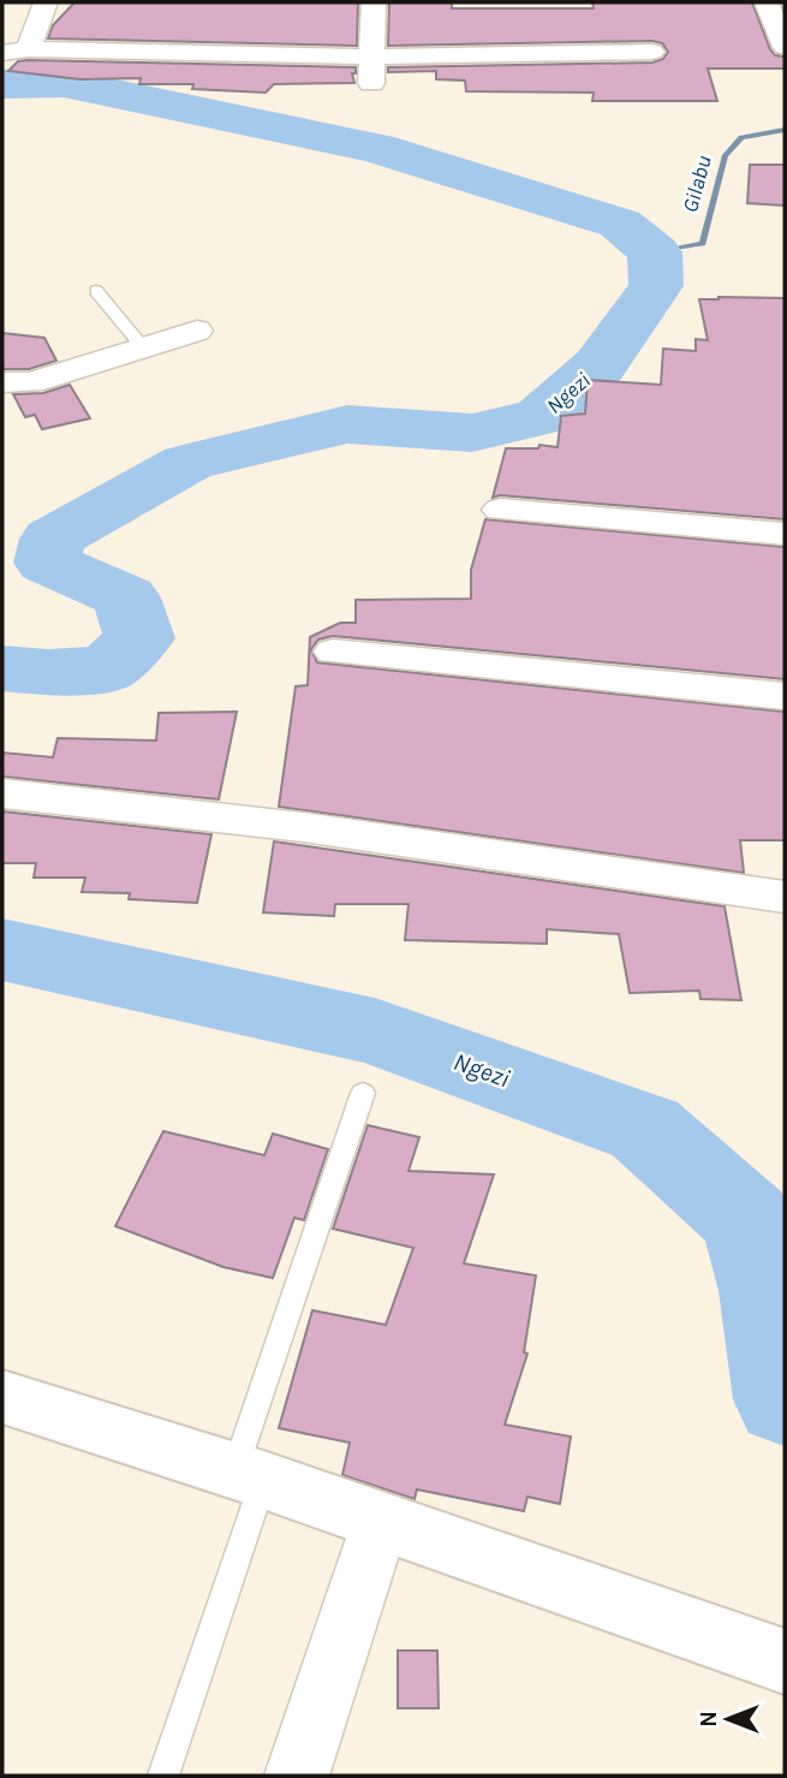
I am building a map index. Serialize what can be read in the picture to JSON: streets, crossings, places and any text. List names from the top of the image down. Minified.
{"water":["Gilabu","Ngezi"],"north":"left"}
